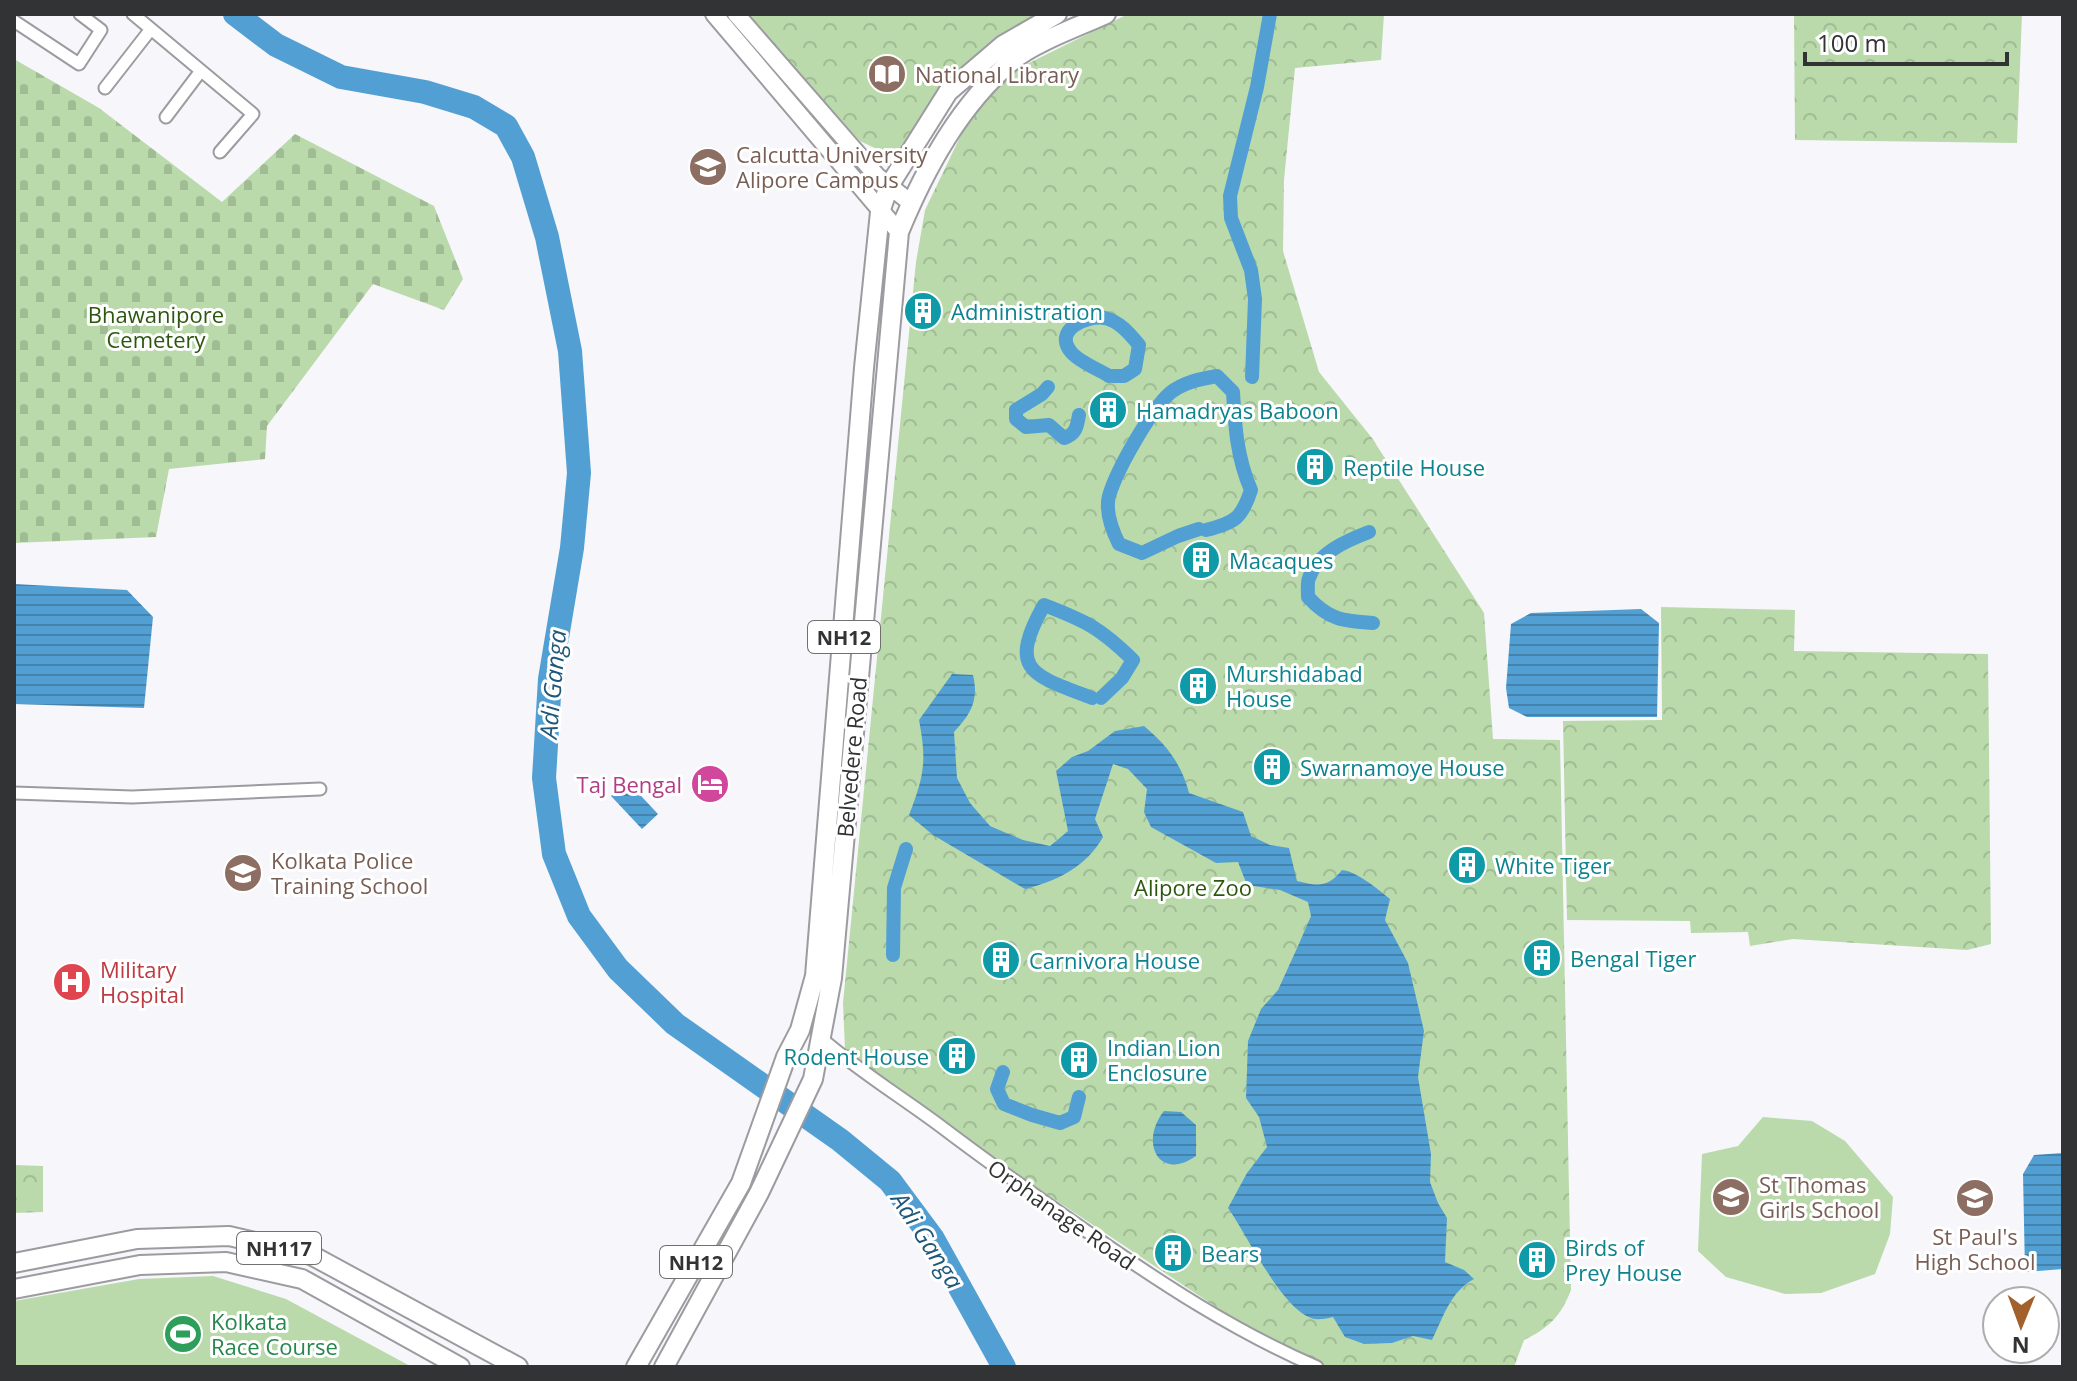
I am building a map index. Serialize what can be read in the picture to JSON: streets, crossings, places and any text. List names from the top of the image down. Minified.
{"streets":{"highway":["NH12","Belvedere Road","NH117"],"street":["Orphanage Road"]},"crossings":[["NH12","Belvedere Road"],["Belvedere Road","Orphanage Road"]],"water":["Adi Ganga"],"parks":["Bhawanipore Cemetery","Alipore Zoo"],"places":{"library":["National Library"],"school or university":["Calcutta University Alipore Campus","Kolkata Police Training School","St Thomas Girls School","St Paul's High School"],"building":["Administration","Hamadryas Baboon","Reptile House","Macaques","Murshidabad House","Swarnamoye House","White Tiger","Bengal Tiger","Carnivora House","Rodent House","Indian Lion Enclosure","Bears","Birds of Prey House"],"hotel":["Taj Bengal"],"hospital":["Military Hospital"],"sports":["Kolkata Race Course"]},"scale_bar":"100 m","north":"bottom"}
